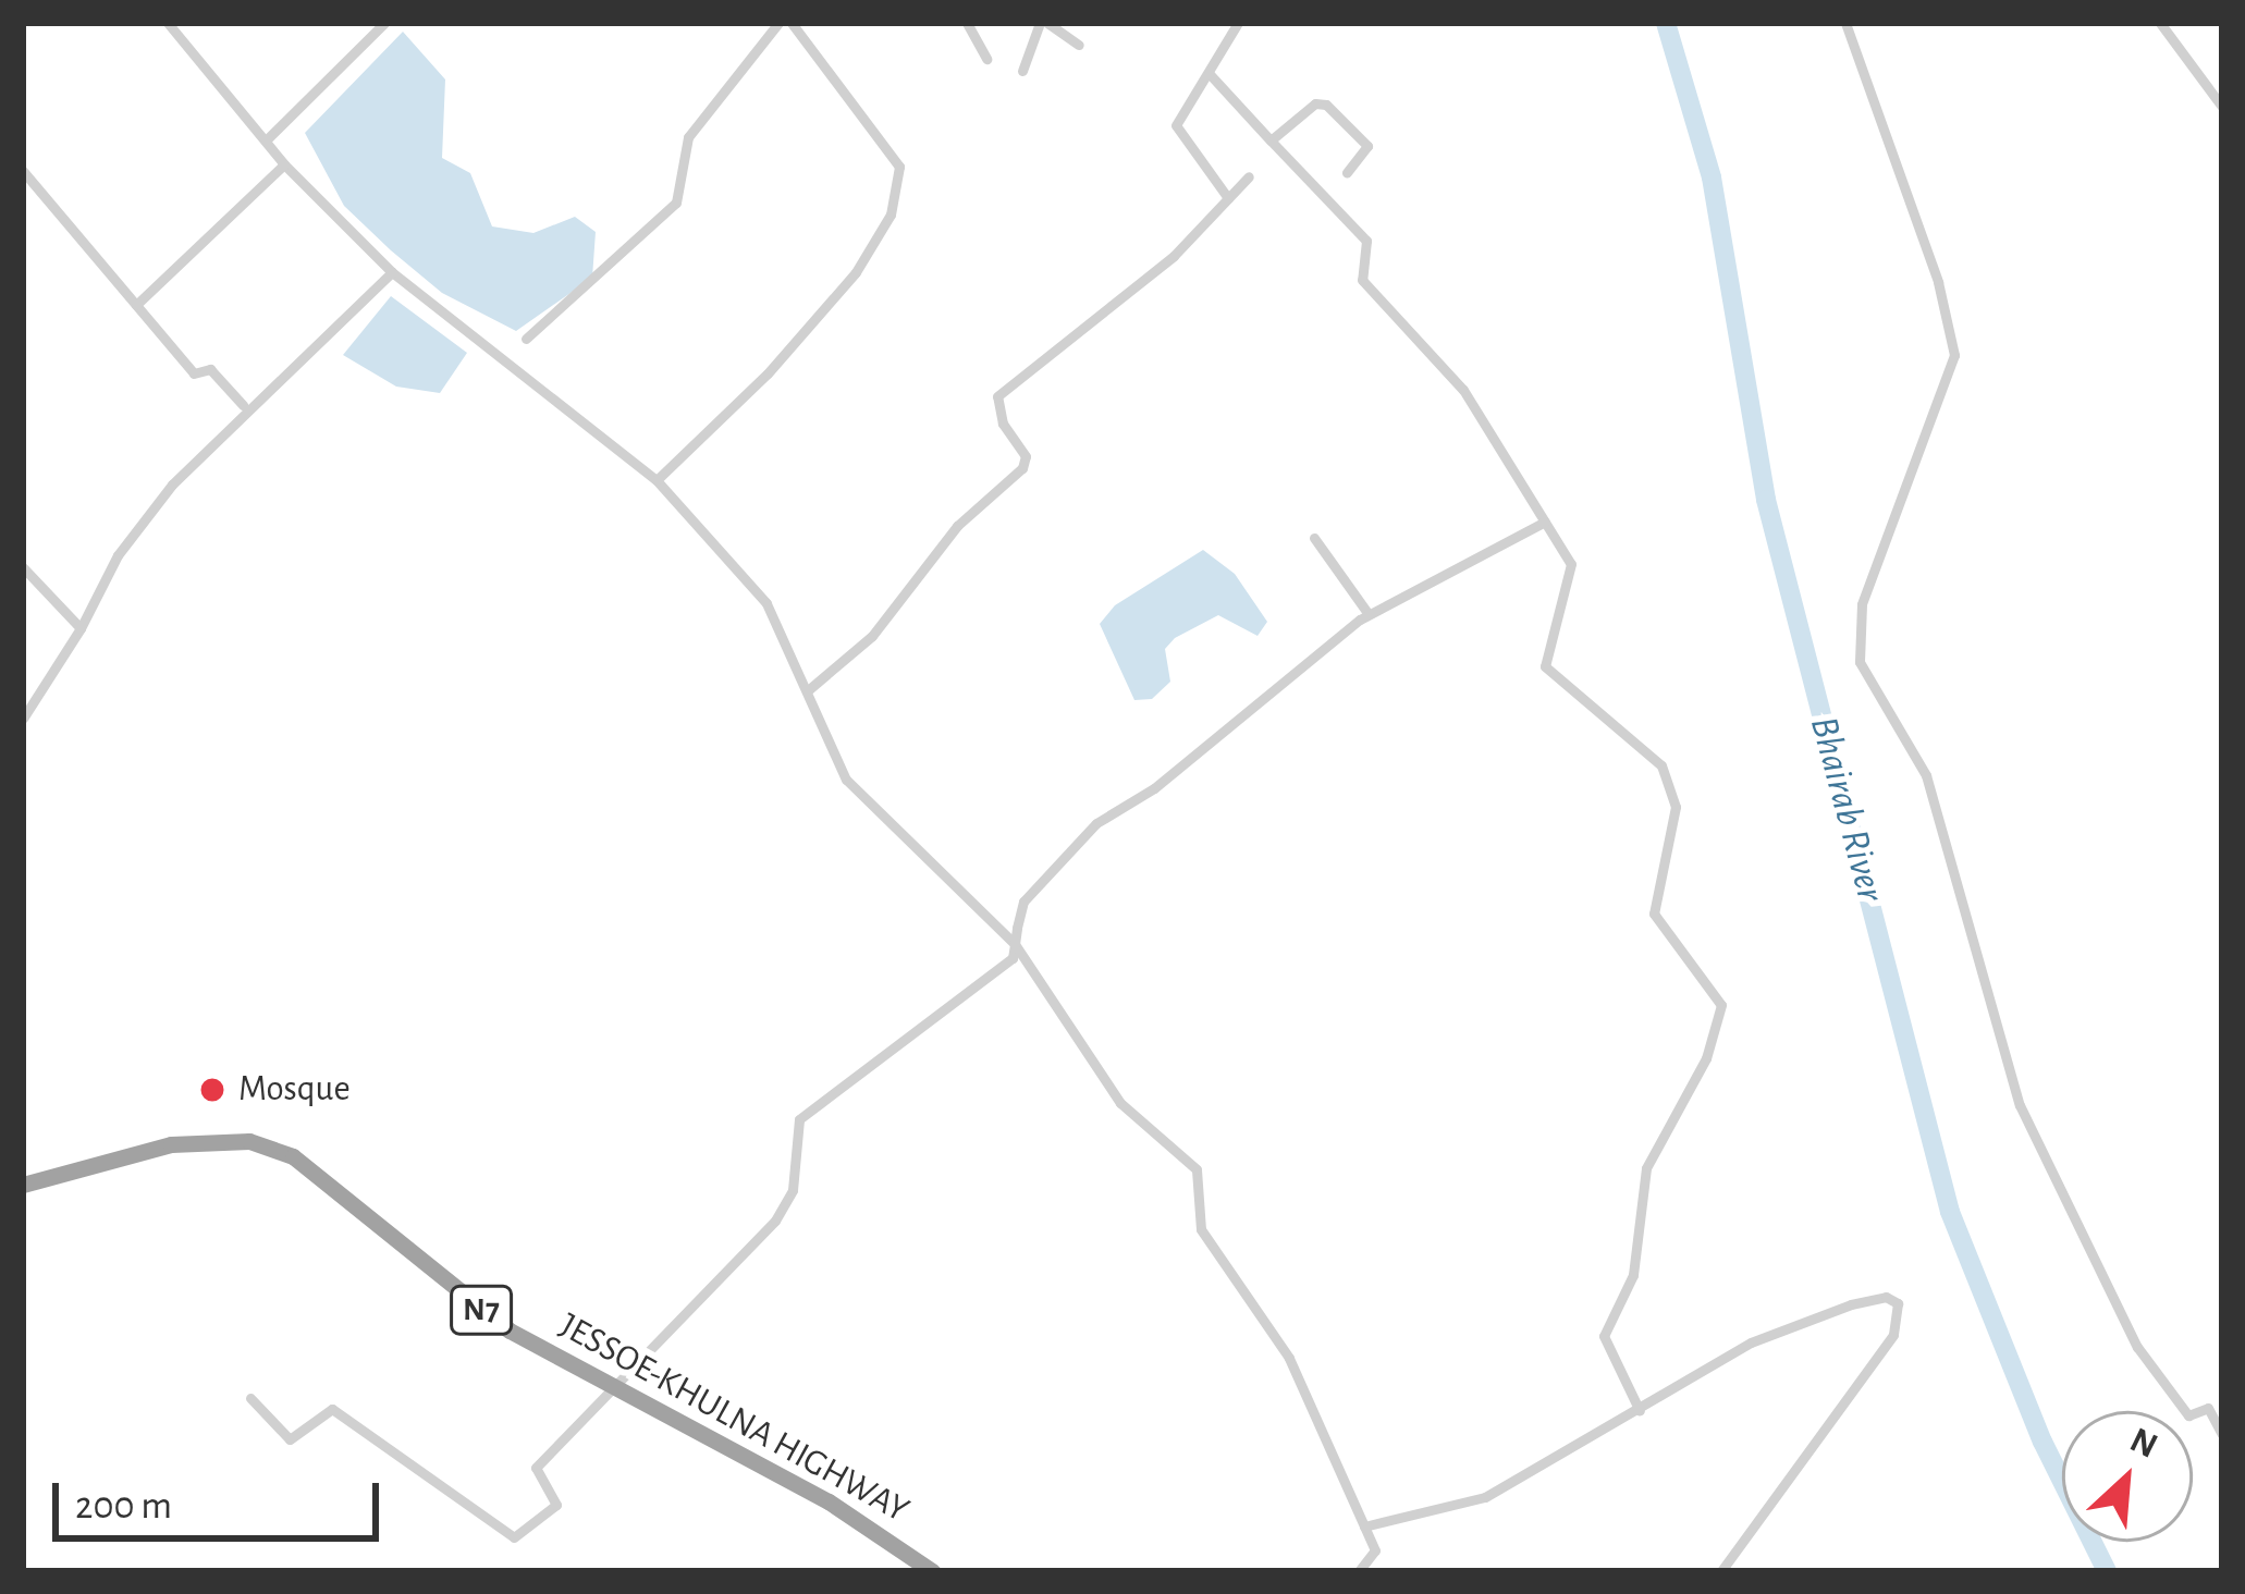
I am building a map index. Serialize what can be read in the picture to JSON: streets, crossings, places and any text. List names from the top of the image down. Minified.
{"streets":{"highway":["N7","JESSOE-KHULNA HIGHWAY"]},"water":["Bhairab River"],"places":["Mosque"],"scale_bar":"200 m","north":"top right"}
